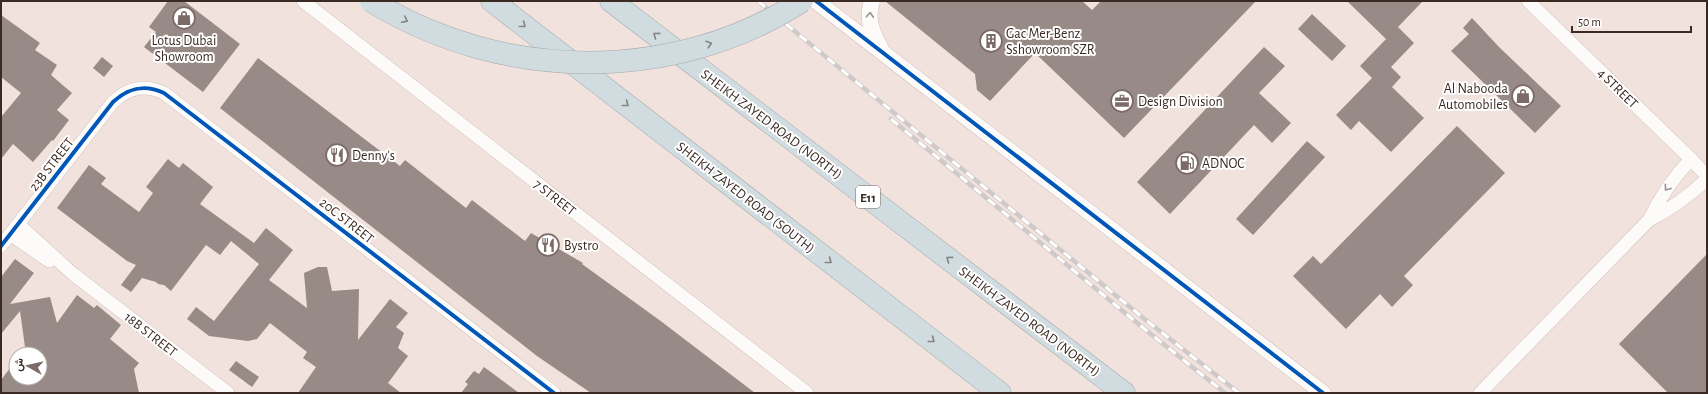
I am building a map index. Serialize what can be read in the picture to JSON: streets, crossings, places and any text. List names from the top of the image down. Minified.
{"streets":{"highway":["SHEIKH ZAYED ROAD (NORTH)","SHEIKH ZAYED ROAD (SOUTH)","E11"],"street":["4 STREET","23B STREET","7 STREET","20C STREET","18B STREET"]},"crossings":[["23B STREET","20C STREET"],["23B STREET","18B STREET"]],"one_way":["SHEIKH ZAYED ROAD (NORTH)","SHEIKH ZAYED ROAD (SOUTH)"],"places":{"shop":["Lotus Dubai Showroom","Al Nabooda Automobiles"],"building":["Gac Mer-Benz Sshowroom SZR"],"office":["Design Division"],"restaurant":["Denny's","Bystro"],"fuel station":["ADNOC"]},"scale_bar":"50 m","north":"left"}
